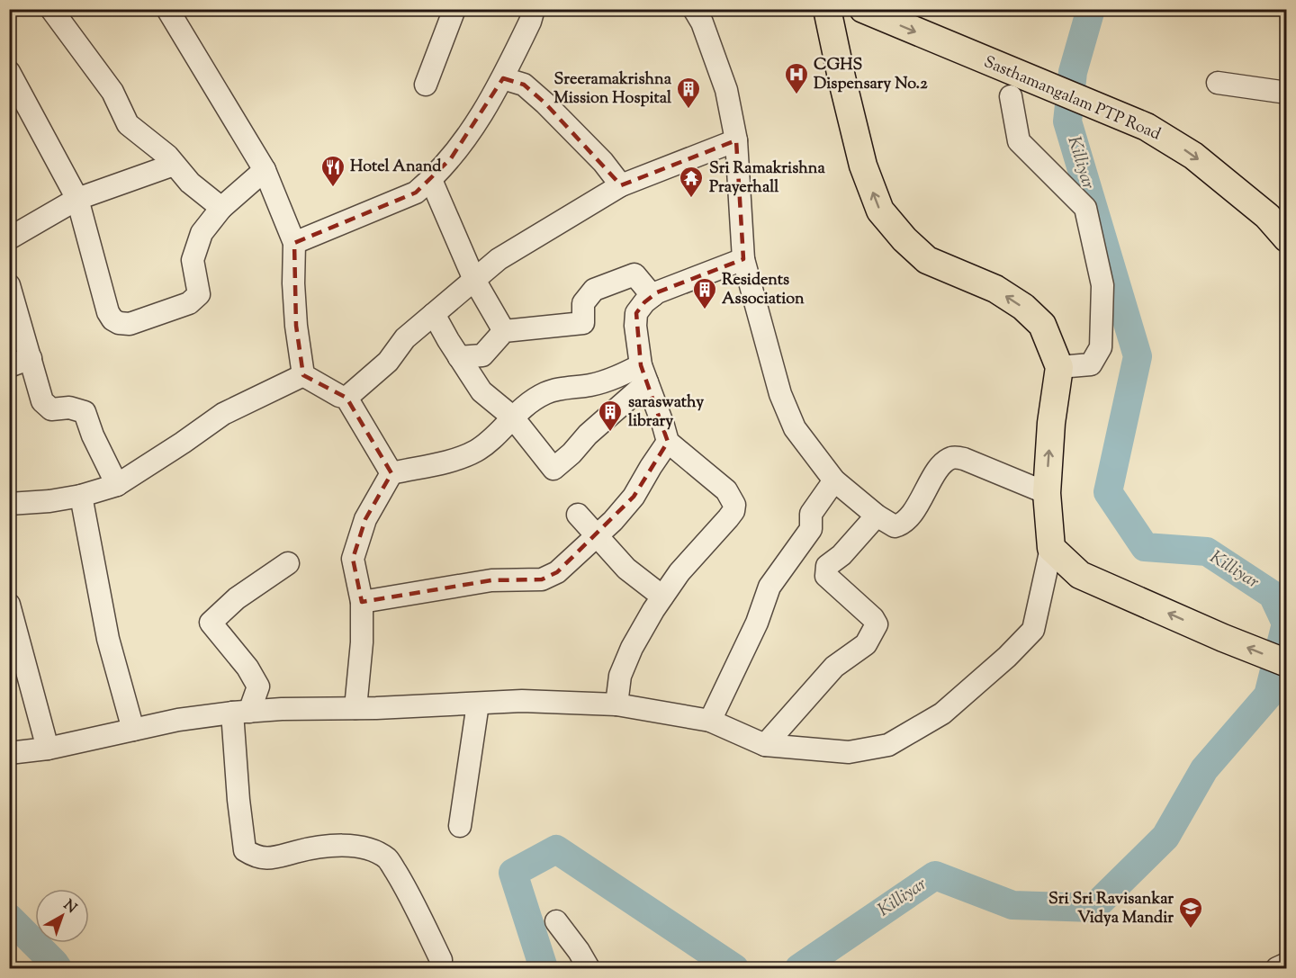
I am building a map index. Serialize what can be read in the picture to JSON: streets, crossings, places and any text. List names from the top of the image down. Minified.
{"streets":{"main road":["Sasthamangalam PTP Road"]},"one_way":["Sasthamangalam PTP Road"],"water":["Killiyar"],"places":{"hospital":["CGHS Dispensary No.2"],"building":["Sreeramakrishna Mission Hospital","Residents Association","saraswathy library"],"restaurant":["Hotel Anand"],"temple":["Sri Ramakrishna Prayerhall"],"school or university":["Sri Sri Ravisankar Vidya Mandir"]},"north":"top right"}
